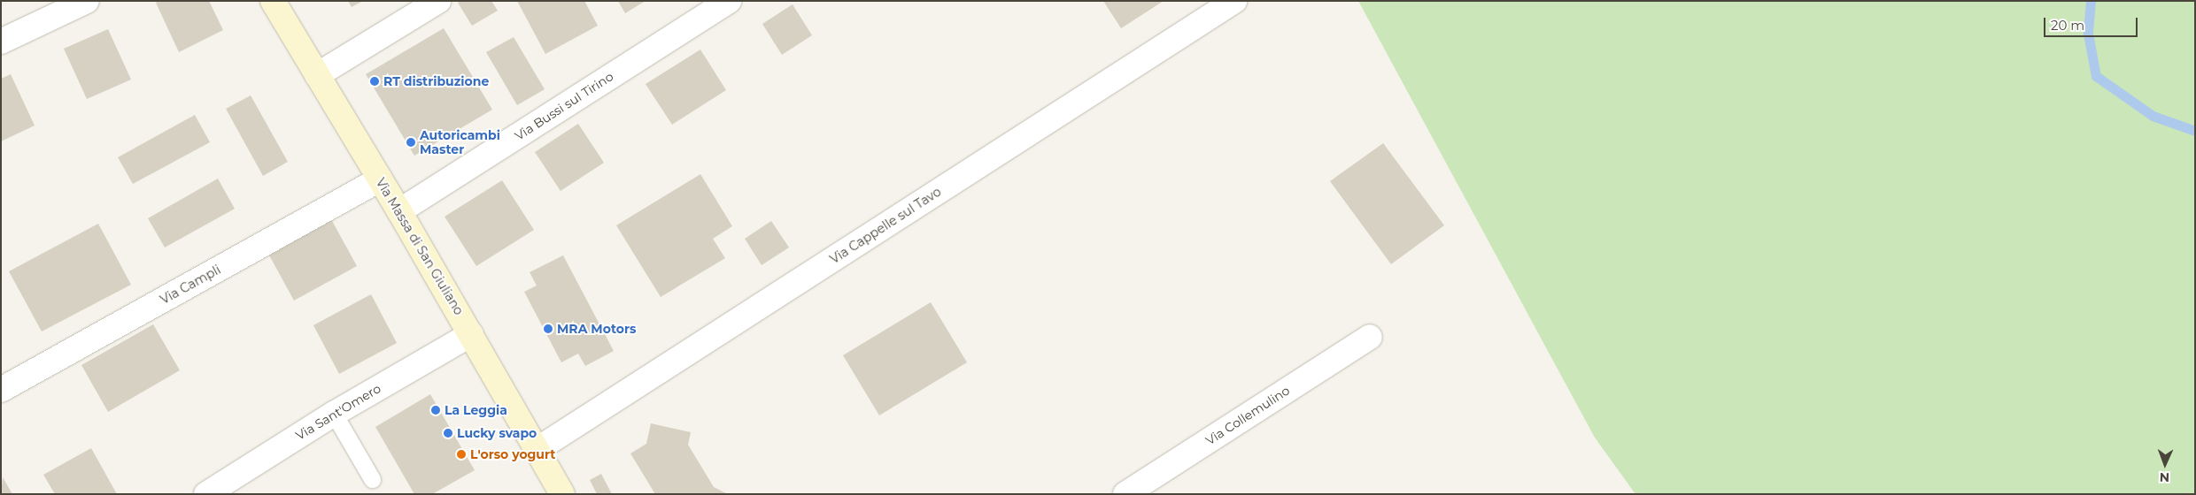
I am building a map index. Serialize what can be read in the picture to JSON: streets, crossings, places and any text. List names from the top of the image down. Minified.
{"streets":{"street":["Via Bussi sul Tirino","Via Cappelle sul Tavo","Via Massa di San Giuliano","Via Campli","Via Sant'Omero","Via Collemulino"]},"crossings":[["Via Bussi sul Tirino","Via Massa di San Giuliano"],["Via Cappelle sul Tavo","Via Massa di San Giuliano"],["Via Massa di San Giuliano","Via Campli"],["Via Massa di San Giuliano","Via Sant'Omero"]],"places":["RT distribuzione","Autoricambi Master","MRA Motors","La Leggia","Lucky svapo","L'orso yogurt"],"scale_bar":"20 m","north":"bottom"}
